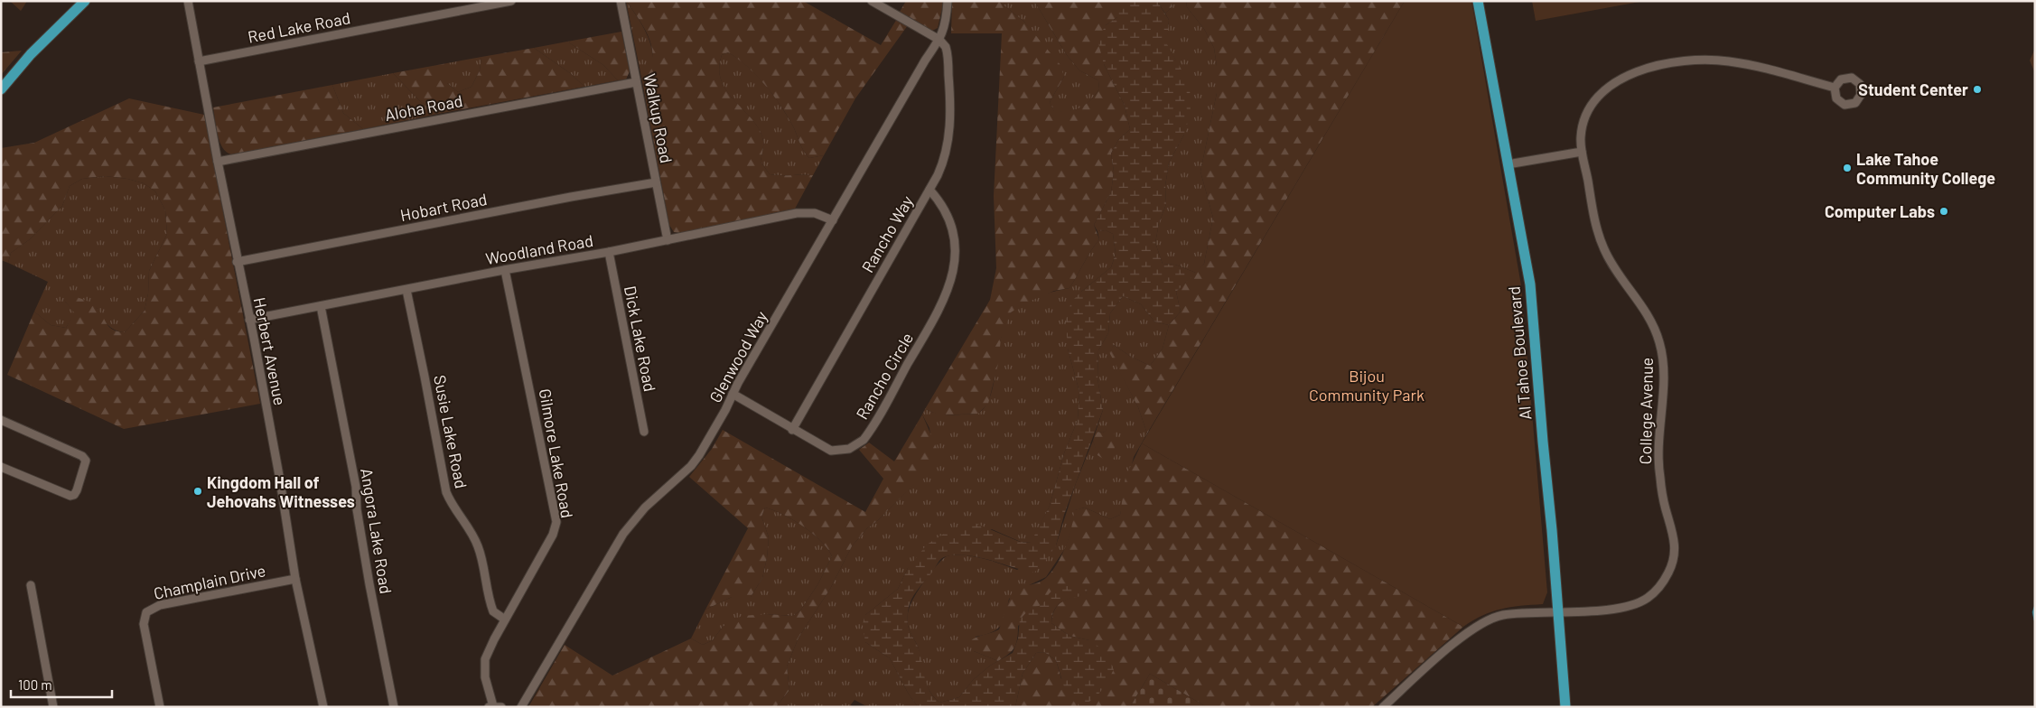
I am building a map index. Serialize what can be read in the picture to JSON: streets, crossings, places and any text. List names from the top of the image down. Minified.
{"streets":{"main road":["Al Tahoe Boulevard"],"street":["Red Lake Road","Aloha Road","Walkup Road","Hobart Road","Rancho Way","Woodland Road","Dick Lake Road","Herbert Avenue","Glenwood Way","Rancho Circle","College Avenue","Susie Lake Road","Gilmore Lake Road","Angora Lake Road","Champlain Drive"]},"crossings":[["Red Lake Road","Herbert Avenue"],["Aloha Road","Walkup Road"],["Aloha Road","Herbert Avenue"],["Walkup Road","Hobart Road"],["Walkup Road","Woodland Road"],["Hobart Road","Herbert Avenue"],["Rancho Way","Glenwood Way"],["Rancho Way","Rancho Circle"],["Woodland Road","Dick Lake Road"],["Woodland Road","Herbert Avenue"],["Woodland Road","Glenwood Way"],["Woodland Road","Susie Lake Road"],["Woodland Road","Gilmore Lake Road"],["Woodland Road","Angora Lake Road"],["Herbert Avenue","Champlain Drive"],["Al Tahoe Boulevard","College Avenue"],["Glenwood Way","Rancho Circle"],["Susie Lake Road","Gilmore Lake Road"]],"parks":["Bijou Community Park"],"places":["Student Center","Lake Tahoe Community College","Computer Labs","Kingdom Hall of Jehovahs Witnesses"],"scale_bar":"100 m"}
